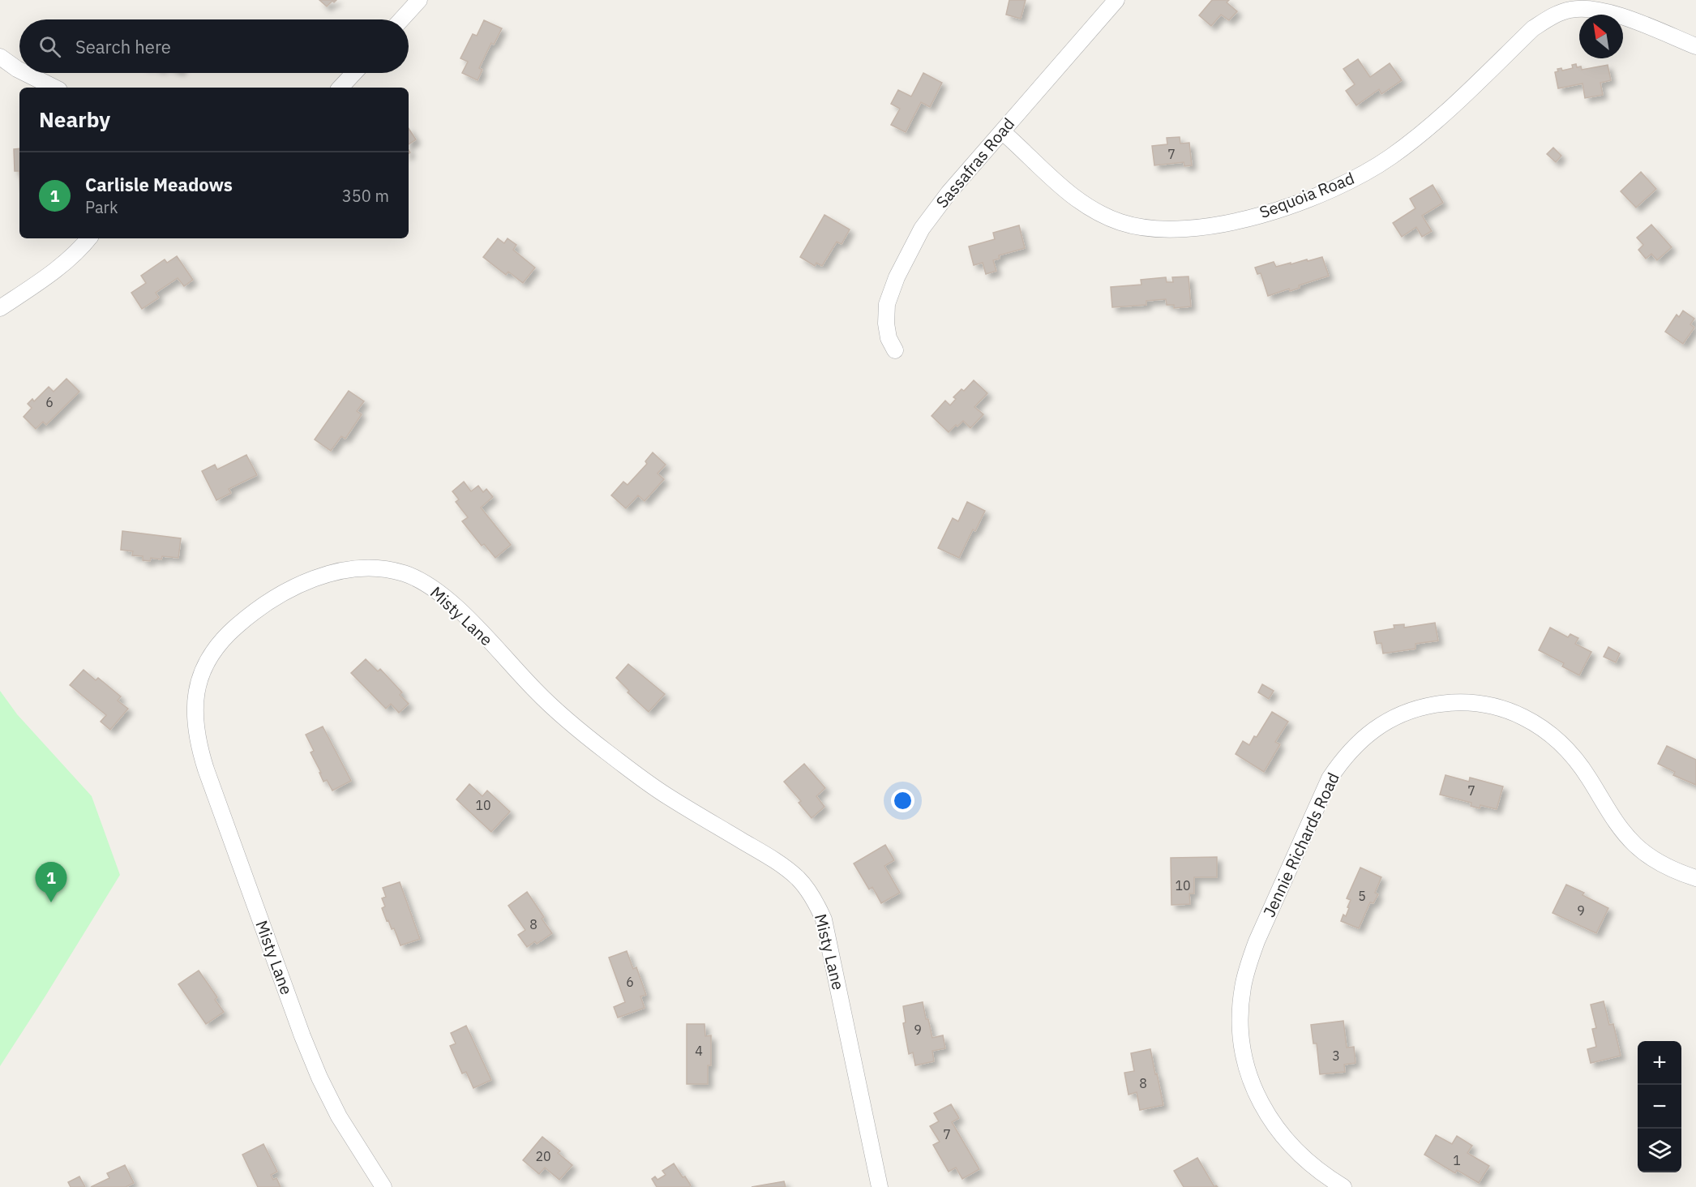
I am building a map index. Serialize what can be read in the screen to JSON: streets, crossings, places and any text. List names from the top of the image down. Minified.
{"streets":{"street":["Sassafras Road","Sequoia Road","Misty Lane","Jennie Richards Road"]},"crossings":[["Sassafras Road","Sequoia Road"]],"house_numbers":["7","6","7","10","10","5","9","8","6","9","4","3","8","7","20","1"],"north":"top left","page":{"search":"Search here","heading":"Nearby","list":[{"mark":"1","name":"Carlisle Meadows","note":"Park","value":"350 m"}],"pins":"1","map_buttons":["+","−"]}}
